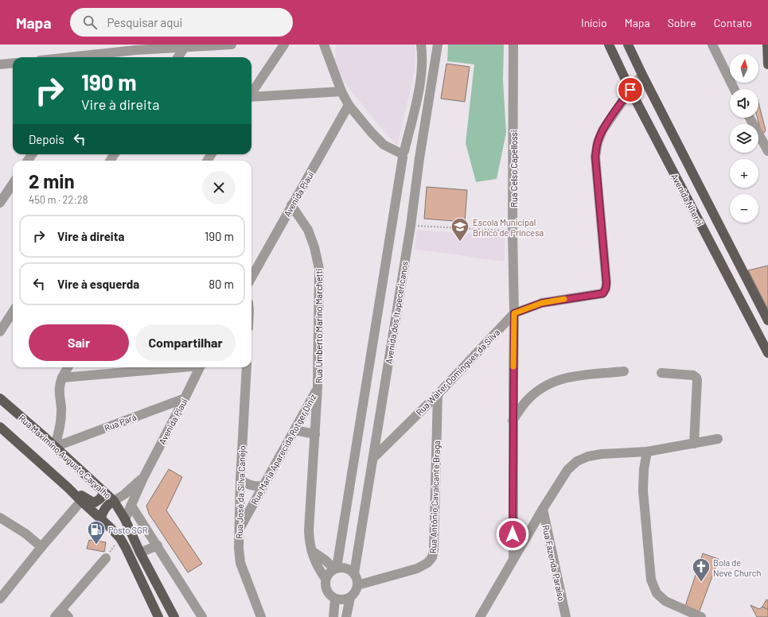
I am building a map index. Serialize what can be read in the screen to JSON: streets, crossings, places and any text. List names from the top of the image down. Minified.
{"streets":{"main road":["Avenida Niterói","Rua Maximino Augusto Carvalho"],"street":["Rua Celso Capellossi","Avenida Piauí","Avenida dos Itapecericanos","Rua Umberto Marino Marchetti","Rua Walter Domingues da Silva","Rua Pará","Rua Maria Aparecida Rotger Diniz","Rua José da Silva Canejo","Rua Antônio Cavalcante Braga","Rua Fazenda Paraíso"]},"crossings":[["Rua Celso Capellossi","Rua Walter Domingues da Silva"],["Avenida Piauí","Rua Umberto Marino Marchetti"],["Avenida Piauí","Rua Pará"],["Avenida Piauí","Rua Maximino Augusto Carvalho"],["Avenida Niterói","Rua Walter Domingues da Silva"],["Avenida dos Itapecericanos","Rua Umberto Marino Marchetti"],["Avenida dos Itapecericanos","Rua Walter Domingues da Silva"],["Avenida dos Itapecericanos","Rua Antônio Cavalcante Braga"],["Rua Umberto Marino Marchetti","Rua Maria Aparecida Rotger Diniz"],["Rua Umberto Marino Marchetti","Rua Antônio Cavalcante Braga"],["Rua Walter Domingues da Silva","Rua Antônio Cavalcante Braga"],["Rua Pará","Rua Maximino Augusto Carvalho"],["Rua Maria Aparecida Rotger Diniz","Rua José da Silva Canejo"]],"places":{"school or university":["Escola Municipal Brinco de Princesa"],"fuel station":["Posto SGR"],"church":["Bola de Neve Church"]},"north":"top","page":{"header":"Mapa","search":"Pesquisar aqui","nav":["Início","Mapa","Sobre","Contato"],"map_buttons":["+","−"],"turn":["190 m","Vire à direita"],"then":"Depois","heading":["2 min","450 m · 22:28"],"list":[{"name":"Vire à direita","value":"190 m"},{"name":"Vire à esquerda","value":"80 m"}],"buttons":["Sair","Compartilhar"]}}
